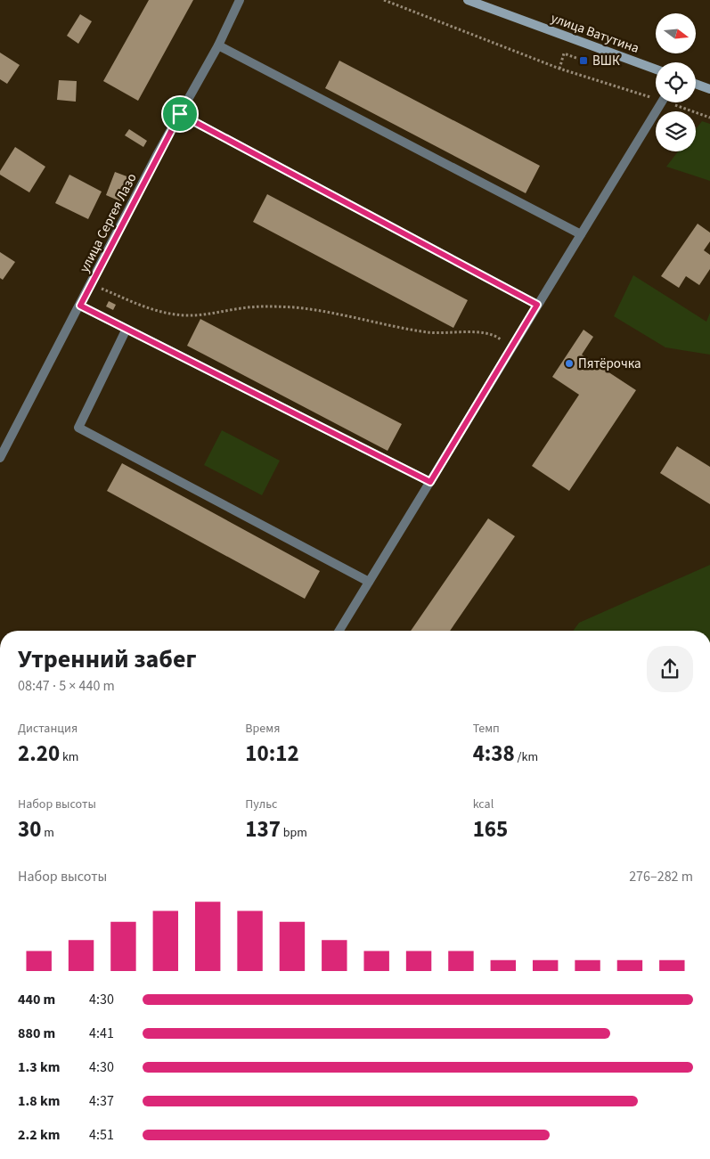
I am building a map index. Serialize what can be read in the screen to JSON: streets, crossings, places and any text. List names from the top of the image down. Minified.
{"streets":{"main road":["улица Ватутина"],"street":["улица Сергея Лазо"]},"places":{"transit":["ВШК"],"other":["Пятёрочка"]},"north":"right","page":{"heading":["Утренний забег","08:47 · 5 × 440 m"],"stats":[["Дистанция","2.20 km"],["Время","10:12"],["Темп","4:38 /km"],["Набор высоты","30 m"],["Пульс","137 bpm"],["kcal","165"]],"chart":["Набор высоты","276–282 m"],"list":[{"name":"440 m","note":"4:30"},{"name":"880 m","note":"4:41"},{"name":"1.3 km","note":"4:30"},{"name":"1.8 km","note":"4:37"},{"name":"2.2 km","note":"4:51"}]}}
